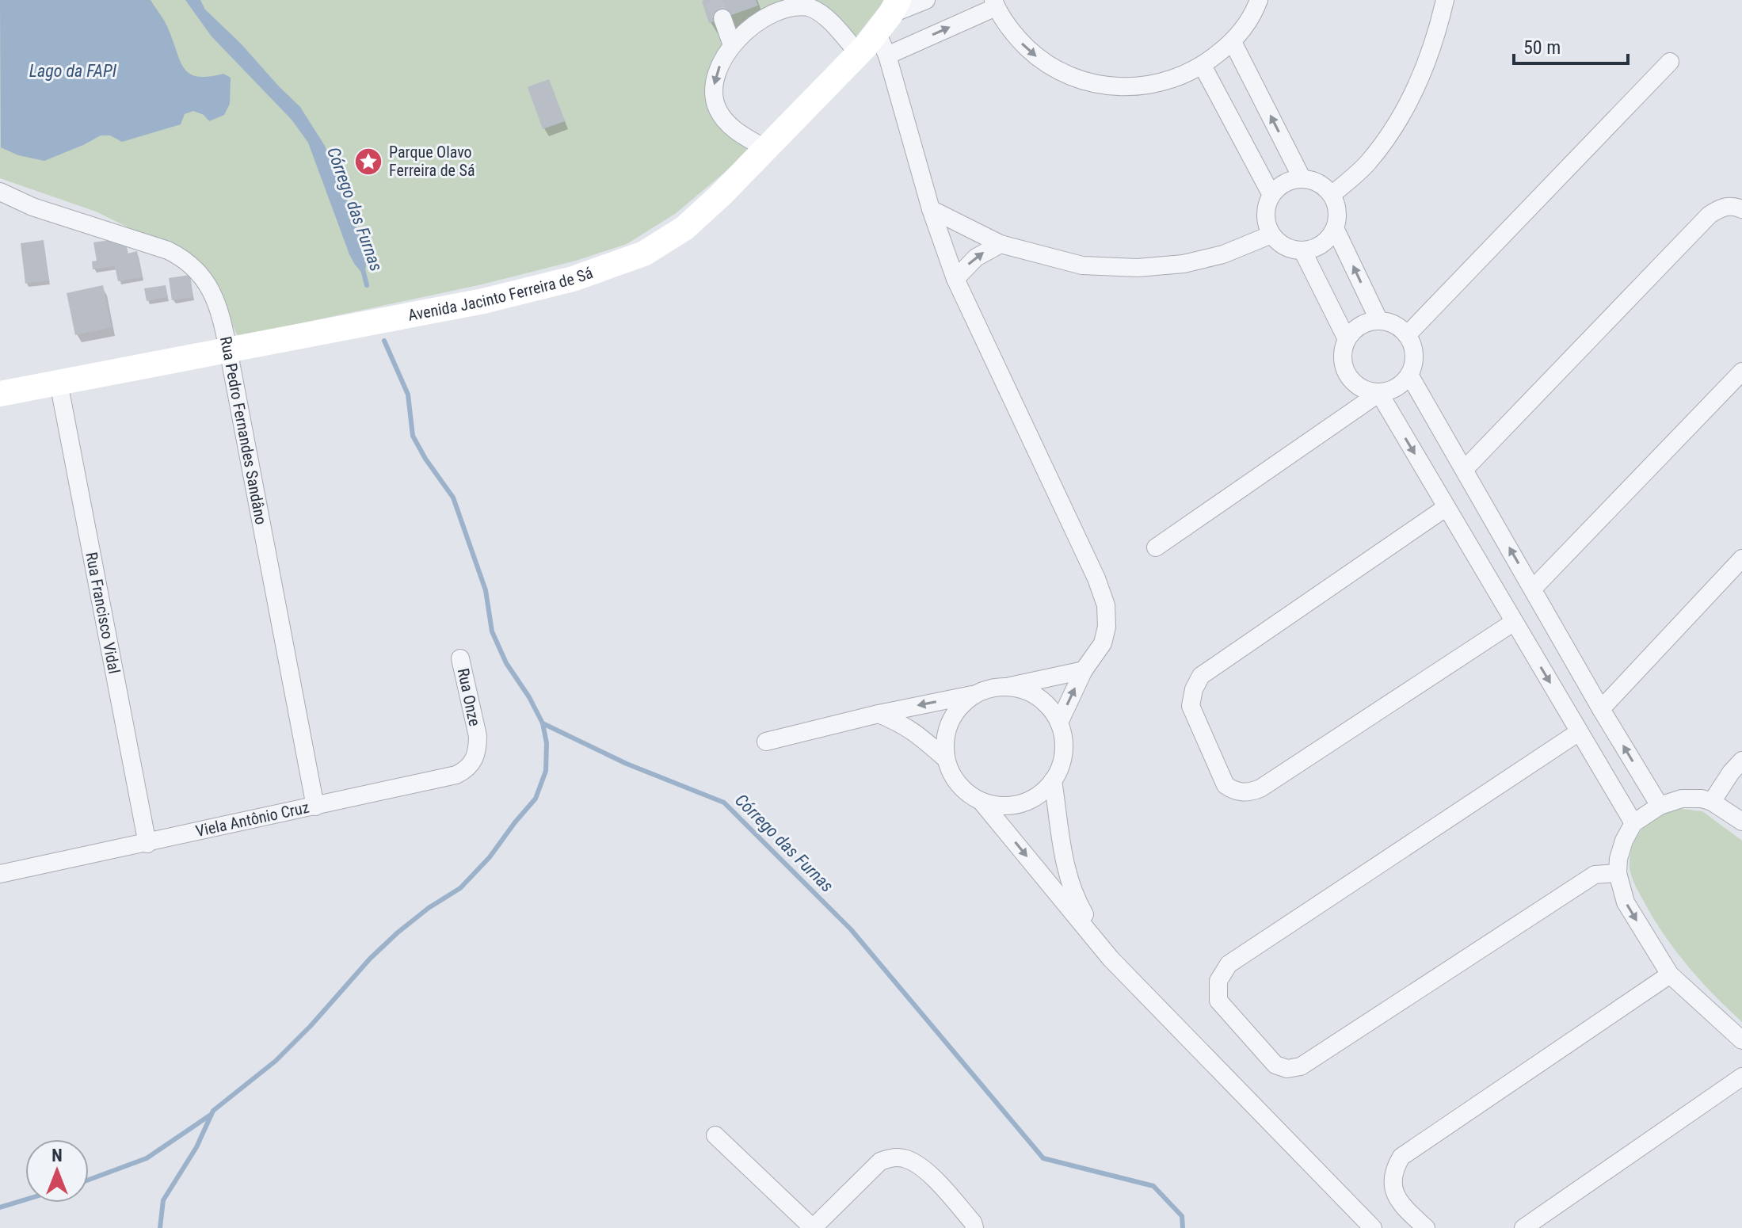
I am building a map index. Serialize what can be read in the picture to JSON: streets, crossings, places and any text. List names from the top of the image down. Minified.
{"streets":{"main road":["Avenida Jacinto Ferreira de Sá"],"street":["Rua Pedro Fernandes Sandâno","Rua Francisco Vidal","Rua Onze","Viela Antônio Cruz"]},"crossings":[["Avenida Jacinto Ferreira de Sá","Rua Pedro Fernandes Sandâno"],["Avenida Jacinto Ferreira de Sá","Rua Francisco Vidal"],["Rua Pedro Fernandes Sandâno","Viela Antônio Cruz"],["Rua Francisco Vidal","Viela Antônio Cruz"],["Rua Onze","Viela Antônio Cruz"]],"water":["Lago da FAPI","Córrego das Furnas"],"places":{"place":["Parque Olavo Ferreira de Sá"]},"scale_bar":"50 m","north":"top"}
